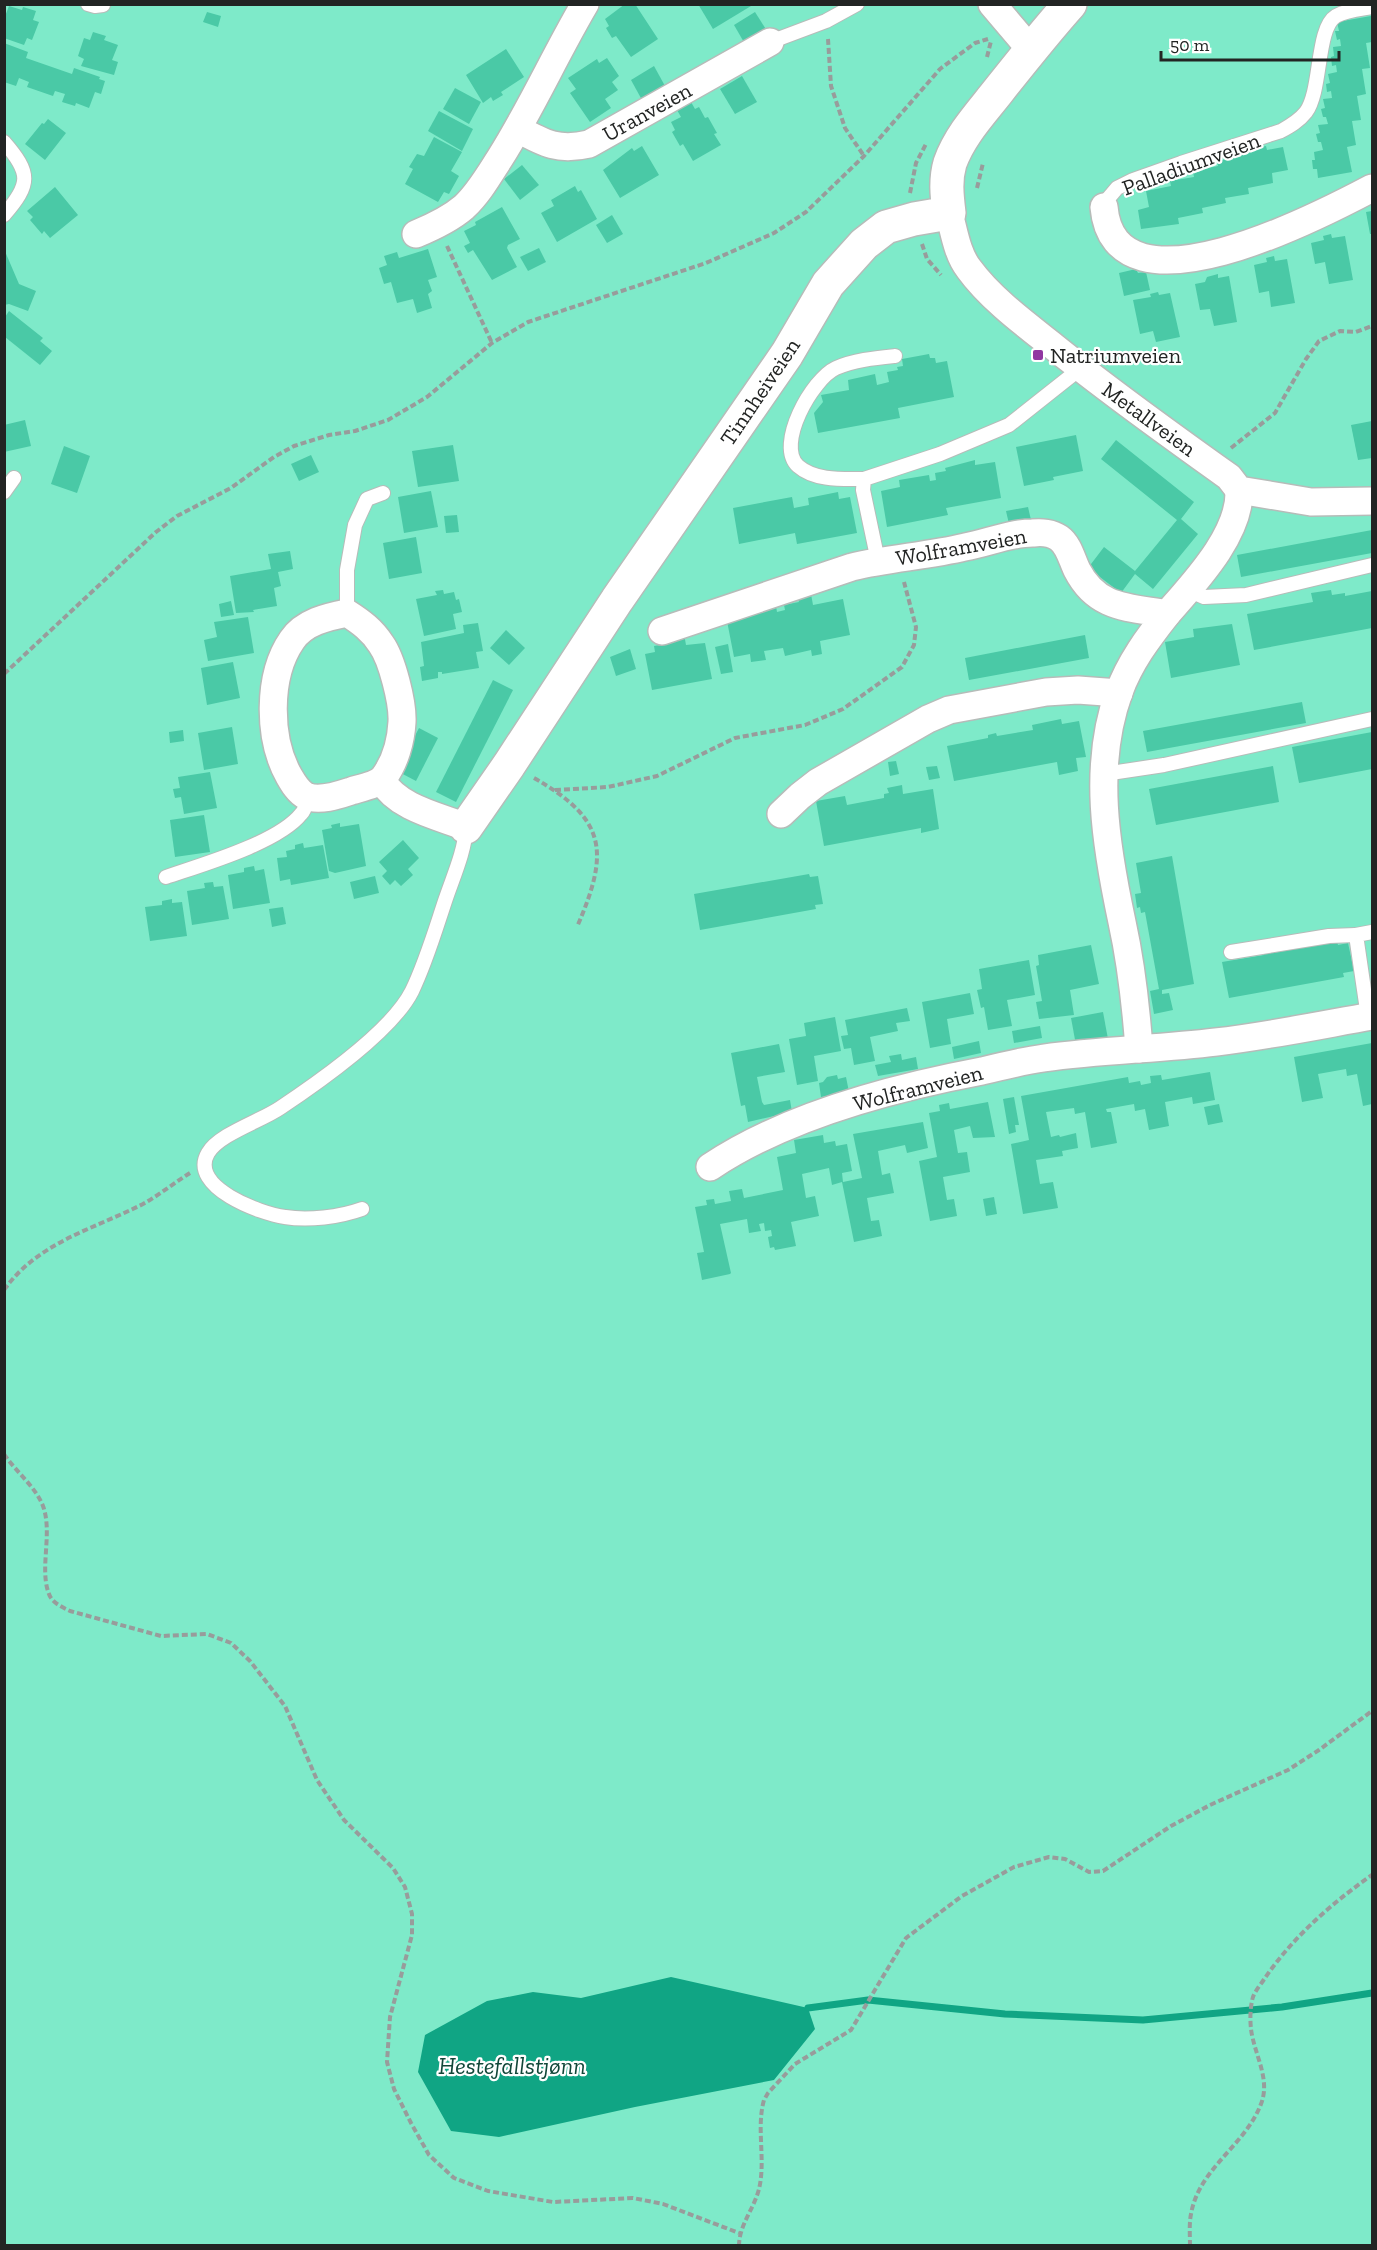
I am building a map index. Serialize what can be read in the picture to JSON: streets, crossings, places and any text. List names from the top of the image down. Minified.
{"streets":{"street":["Uranveien","Palladiumveien","Tinnheiveien","Metallveien","Wolframveien"]},"crossings":[["Tinnheiveien","Metallveien"]],"water":["Hestefallstjønn"],"places":{"transit":["Natriumveien"]},"scale_bar":"50 m"}
